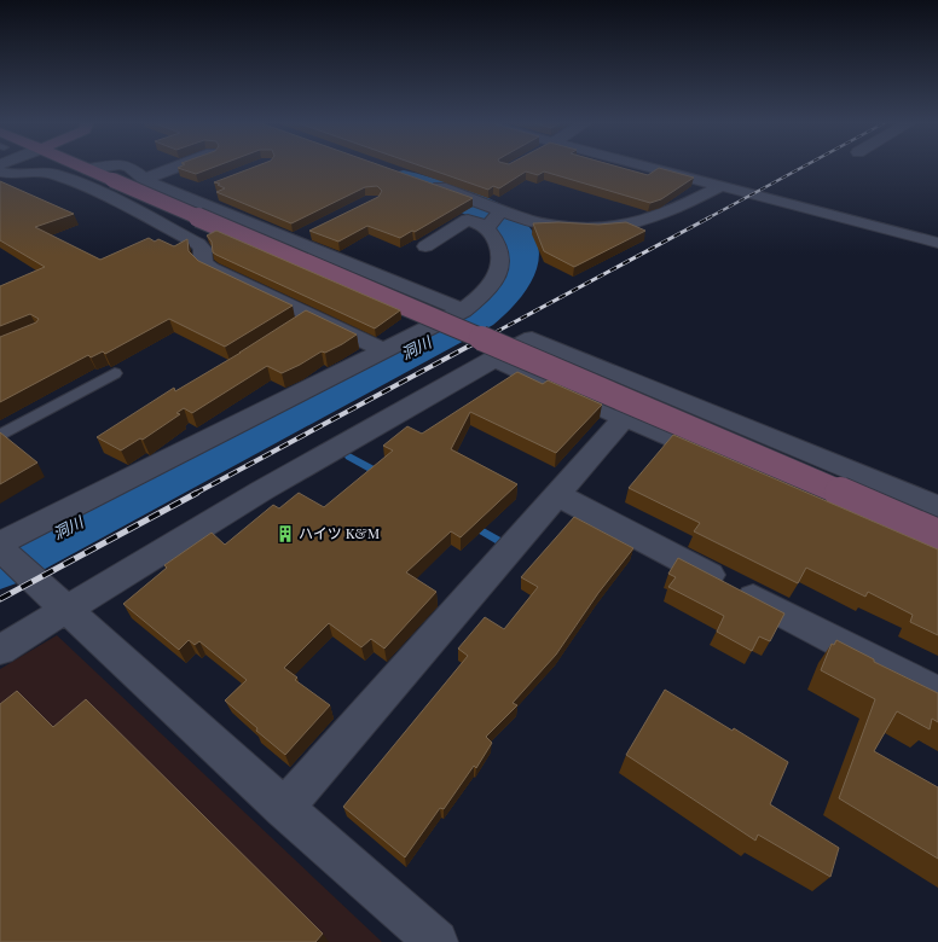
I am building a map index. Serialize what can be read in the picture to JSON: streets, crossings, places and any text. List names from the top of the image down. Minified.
{"water":["洞川"],"places":{"building":["ハイツ K&M"]}}
